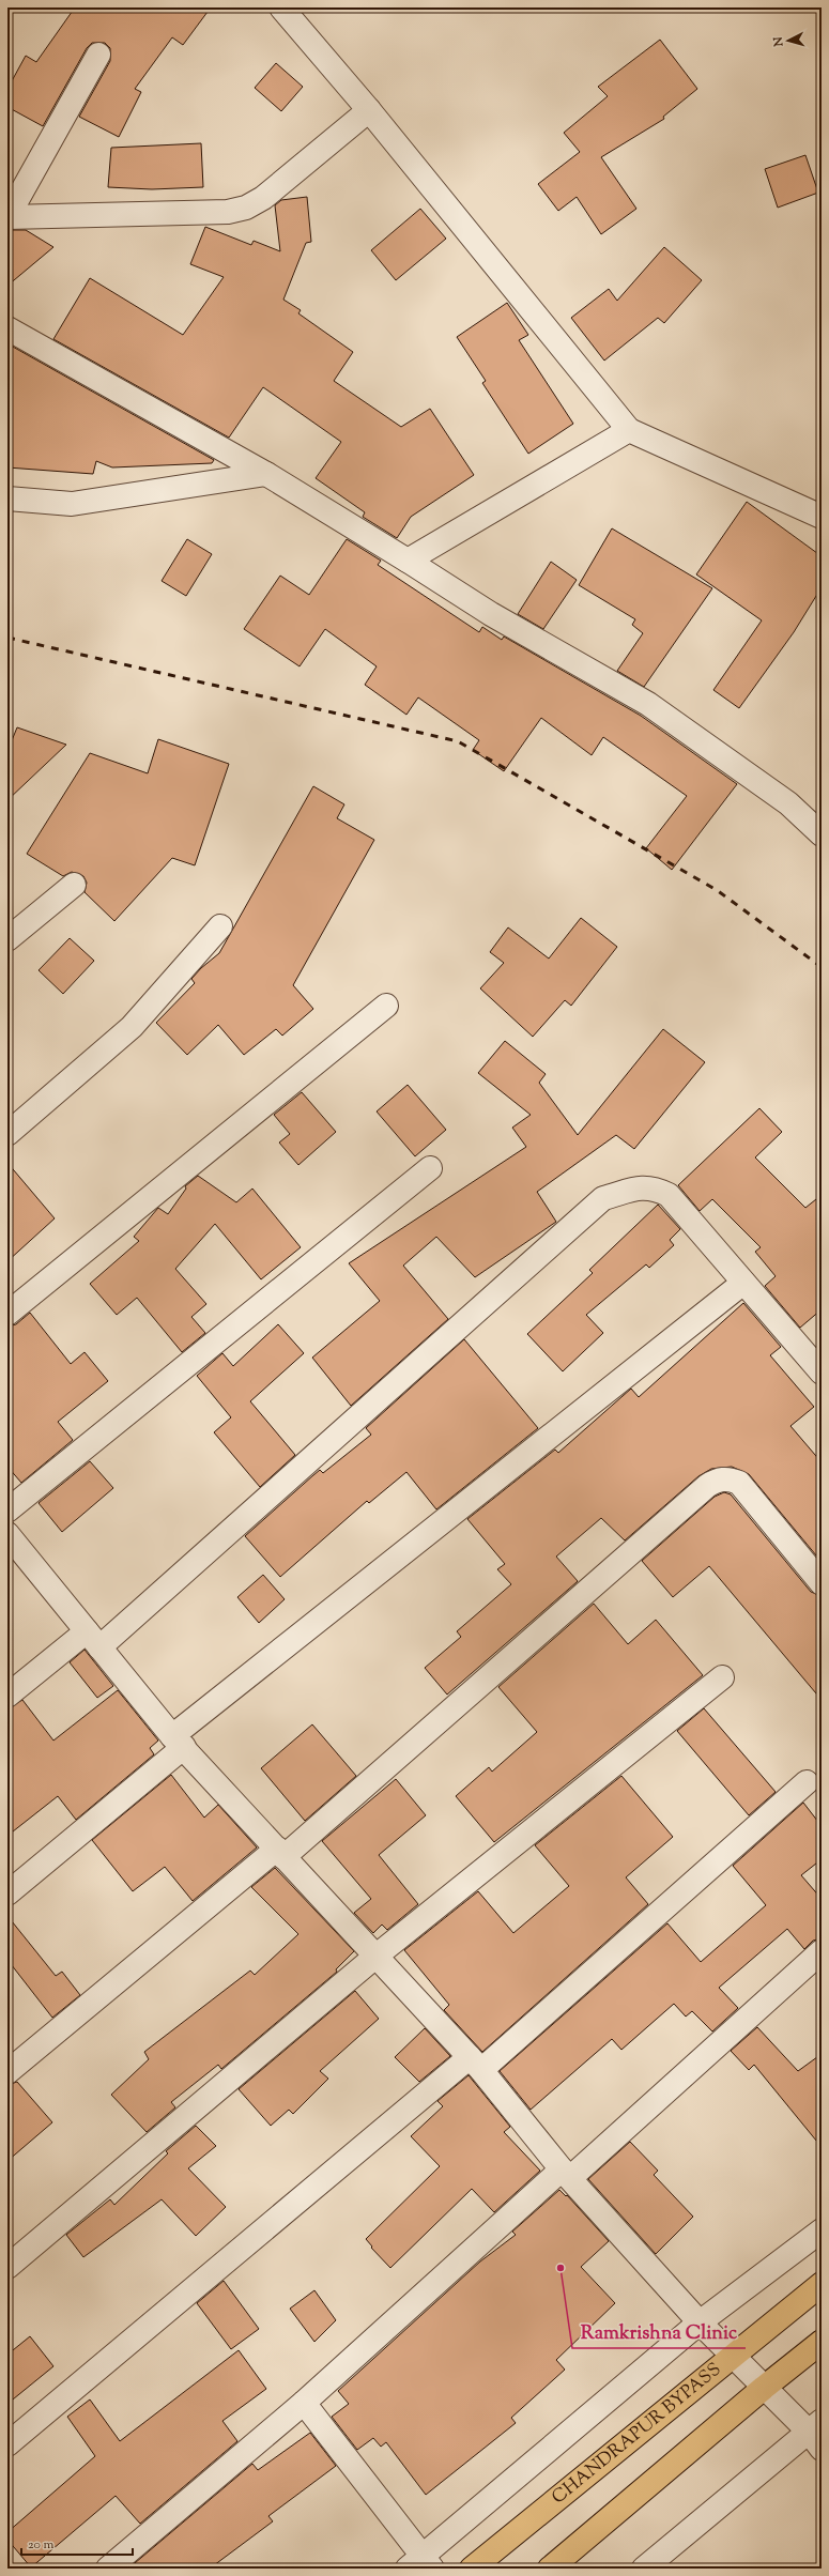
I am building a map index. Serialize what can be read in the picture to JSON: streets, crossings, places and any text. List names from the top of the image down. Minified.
{"streets":{"highway":["CHANDRAPUR BYPASS"]},"places":["Ramkrishna Clinic"],"scale_bar":"20 m","north":"left"}
